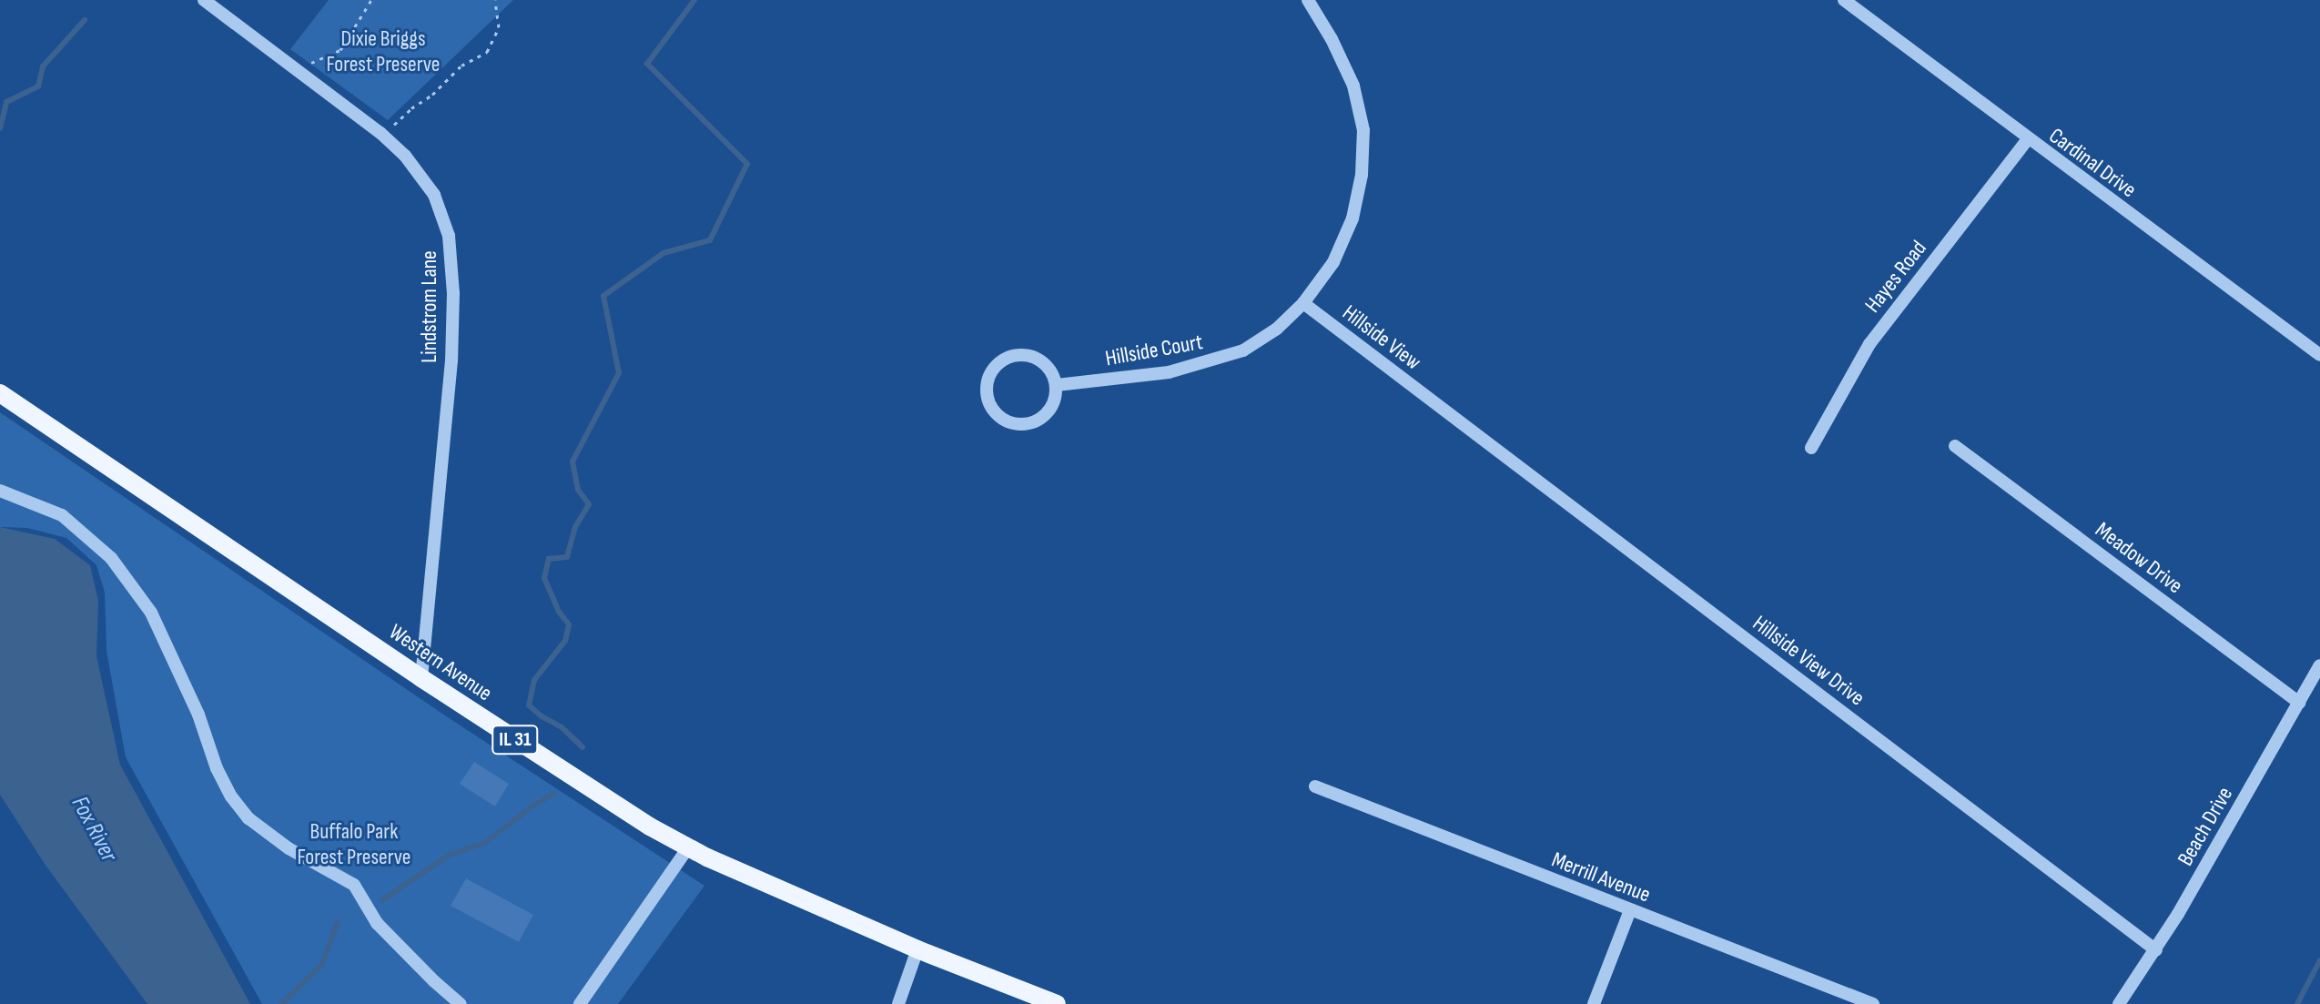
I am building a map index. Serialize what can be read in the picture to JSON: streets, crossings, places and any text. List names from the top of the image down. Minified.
{"streets":{"main road":["Western Avenue","IL 31"],"street":["Cardinal Drive","Hayes Road","Lindstrom Lane","Hillside View","Hillside Court","Meadow Drive","Hillside View Drive","Beach Drive","Merrill Avenue"]},"crossings":[["Cardinal Drive","Hayes Road"],["Lindstrom Lane","Western Avenue"],["Hillside View","Hillside Court"],["Hillside View","Hillside View Drive"],["Meadow Drive","Beach Drive"],["Hillside View Drive","Beach Drive"],["Western Avenue","IL 31"]],"water":["Fox River"],"parks":["Dixie Briggs Forest Preserve","Buffalo Park Forest Preserve"]}
